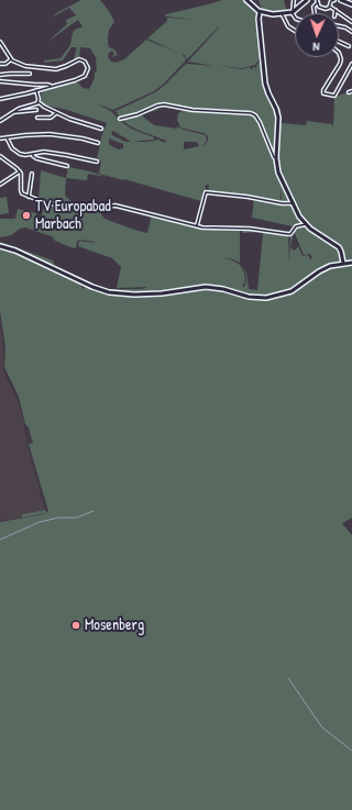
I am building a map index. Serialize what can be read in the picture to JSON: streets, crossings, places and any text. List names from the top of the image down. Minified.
{"places":["TV Europabad Marbach","Mosenberg"],"north":"bottom"}
